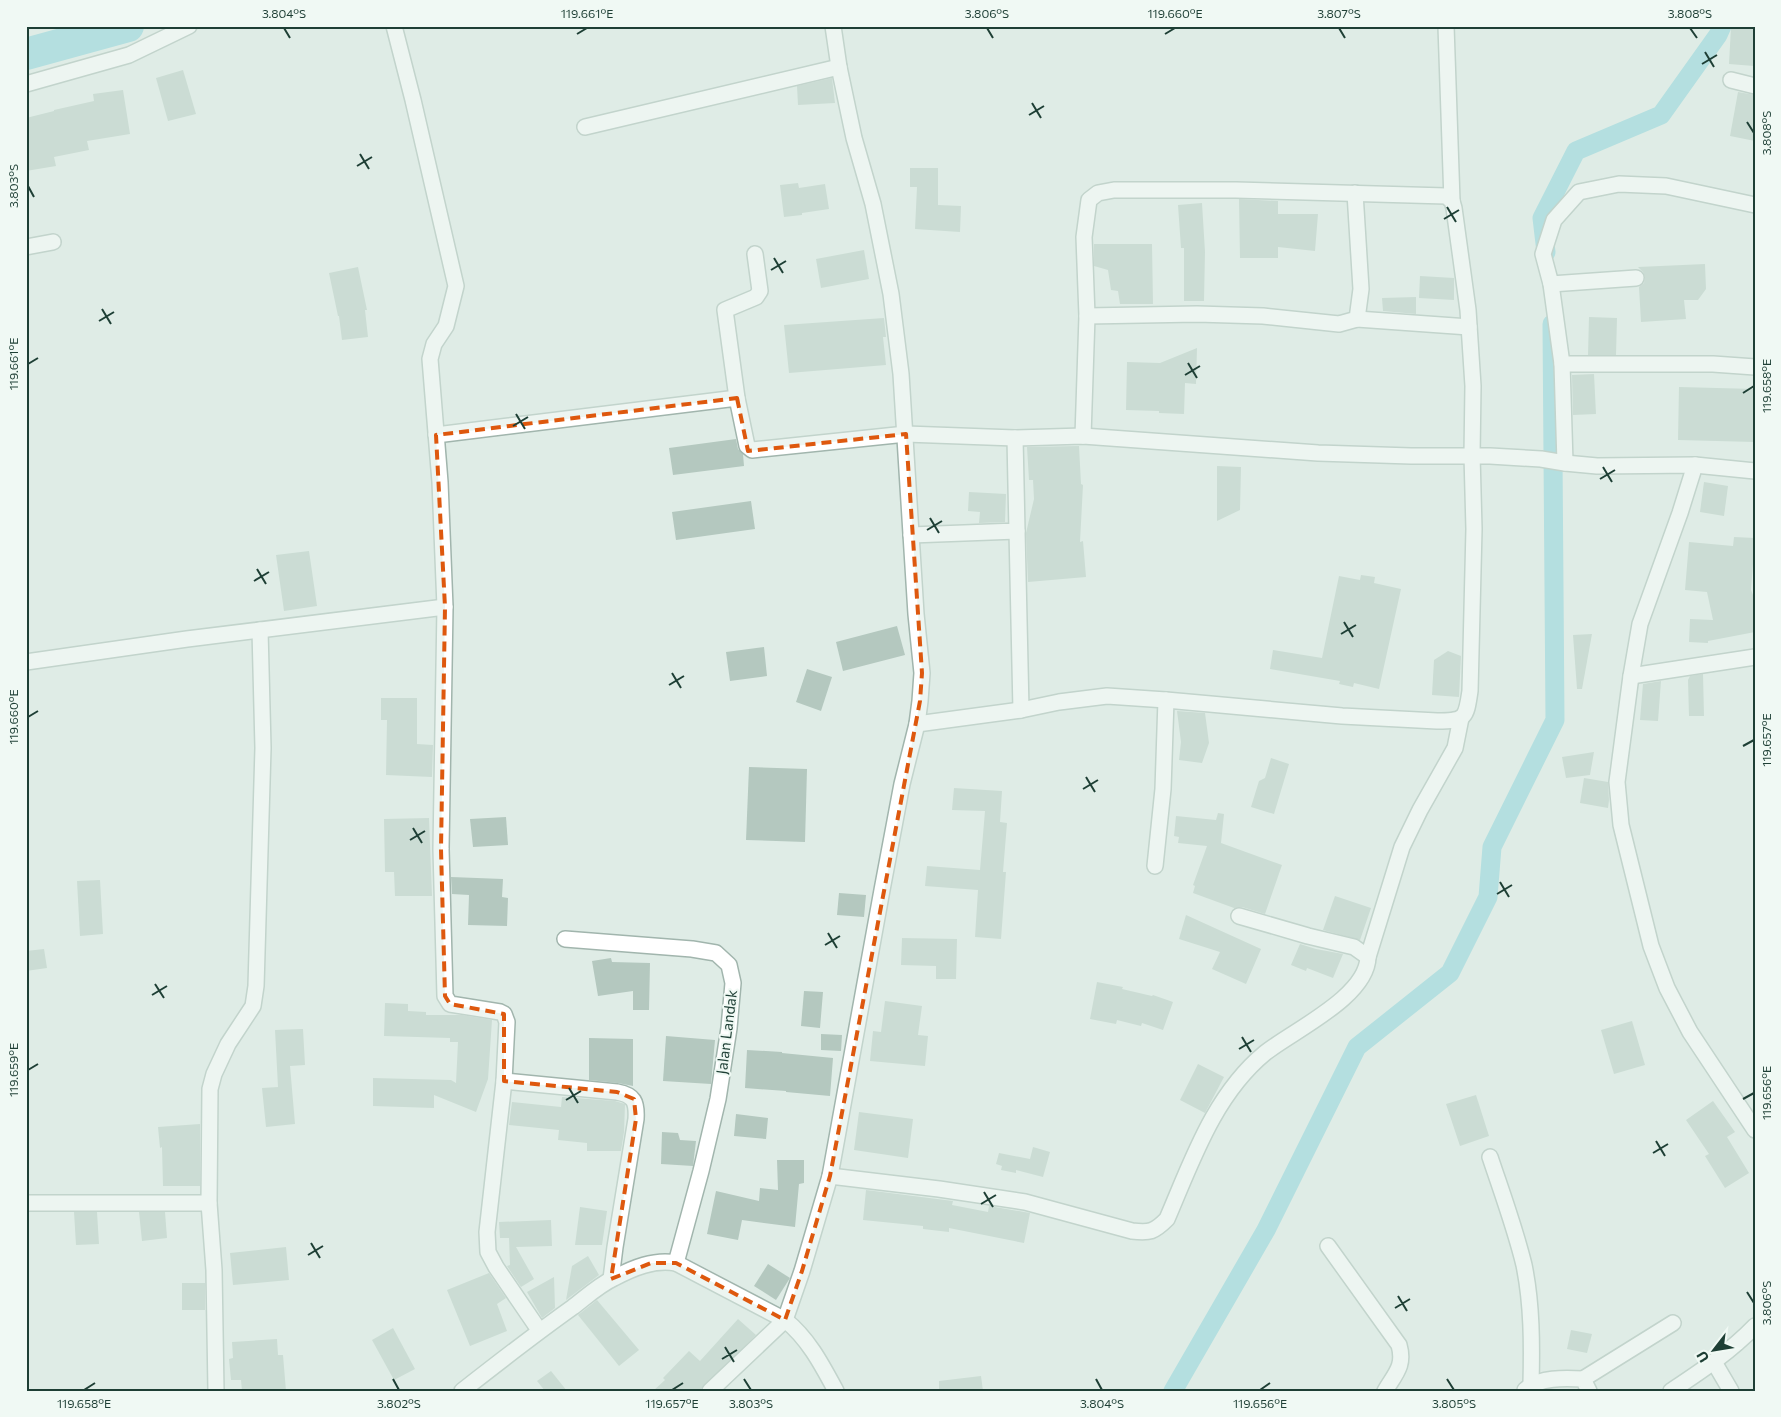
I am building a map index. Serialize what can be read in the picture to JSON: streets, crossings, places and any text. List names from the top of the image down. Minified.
{"streets":{"street":["Jalan Landak"]},"north":"bottom left","coordinates":["3.804°S","119.661°E","3.806°S","119.660°E","3.807°S","3.808°S","3.803°S","119.658°E","119.657°E","119.659°E","119.656°E","3.802°S","3.805°S"]}
